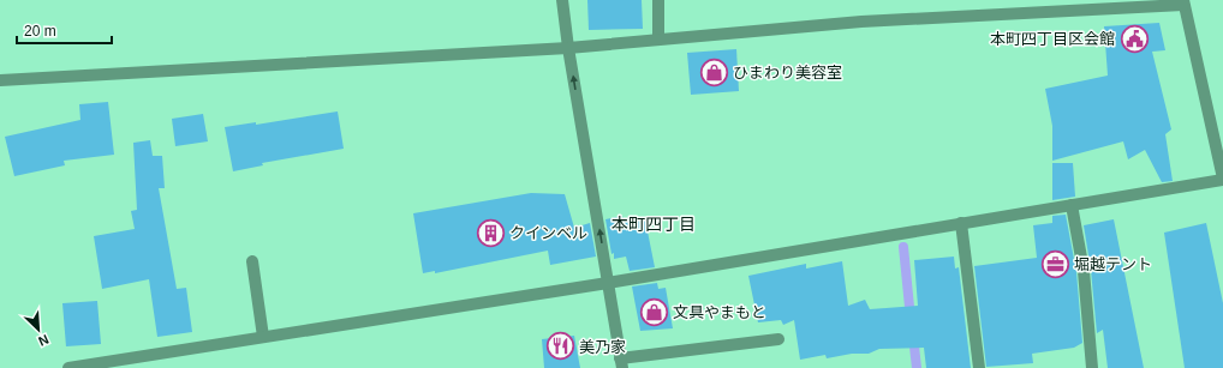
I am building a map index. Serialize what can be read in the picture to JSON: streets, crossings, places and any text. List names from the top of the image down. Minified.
{"districts":["本町四丁目"],"places":{"public building":["本町四丁目区会館"],"shop":["ひまわり美容室","文具やまもと"],"building":["クインベル"],"office":["堀越テント"],"restaurant":["美乃家"]},"scale_bar":"20 m","north":"bottom right"}
